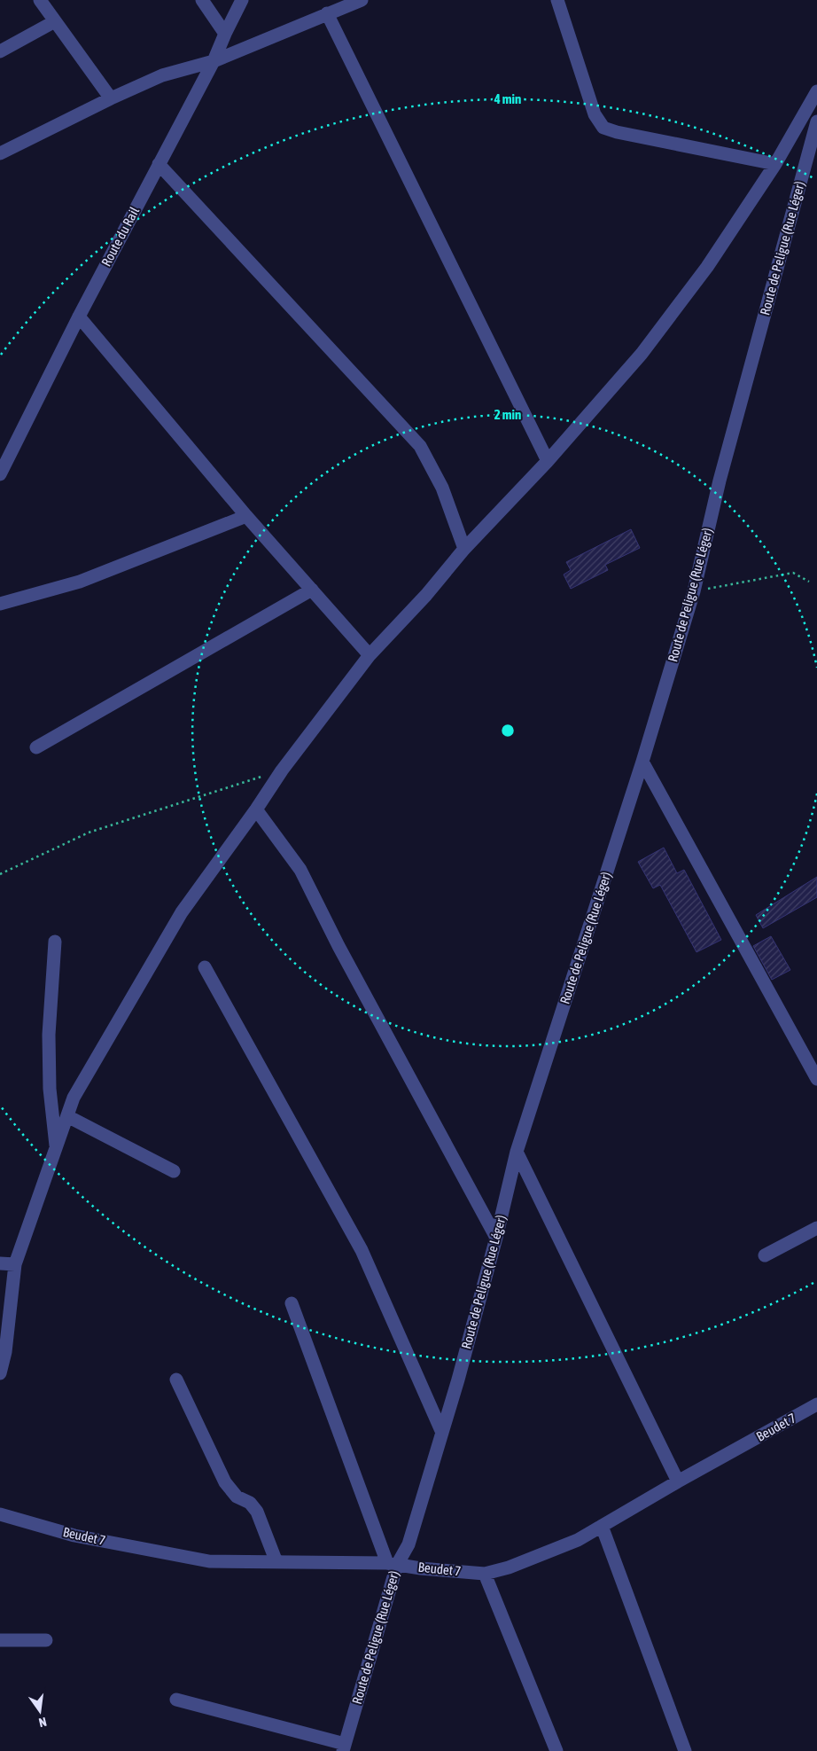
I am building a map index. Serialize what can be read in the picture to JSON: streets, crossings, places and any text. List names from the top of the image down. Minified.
{"streets":{"street":["Route du Rail","Route de Peligue (Rue Léger)","Beudet 7"]},"crossings":[["Route de Peligue (Rue Léger)","Beudet 7"]],"north":"bottom","rings":["4 min","2 min"]}
